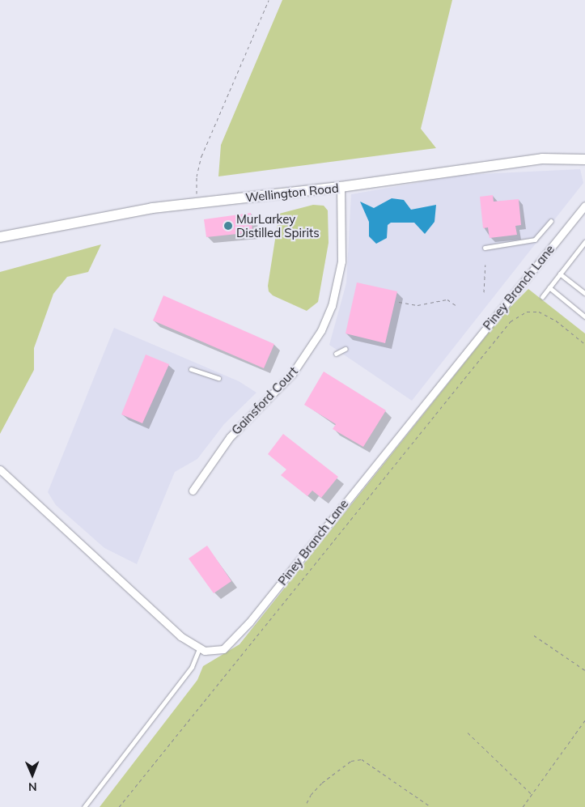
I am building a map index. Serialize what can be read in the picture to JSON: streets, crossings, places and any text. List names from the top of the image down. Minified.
{"streets":{"main road":["Wellington Road"],"street":["Piney Branch Lane","Gainsford Court"]},"crossings":[["Wellington Road","Gainsford Court"]],"places":["MurLarkey Distilled Spirits"],"north":"bottom"}
